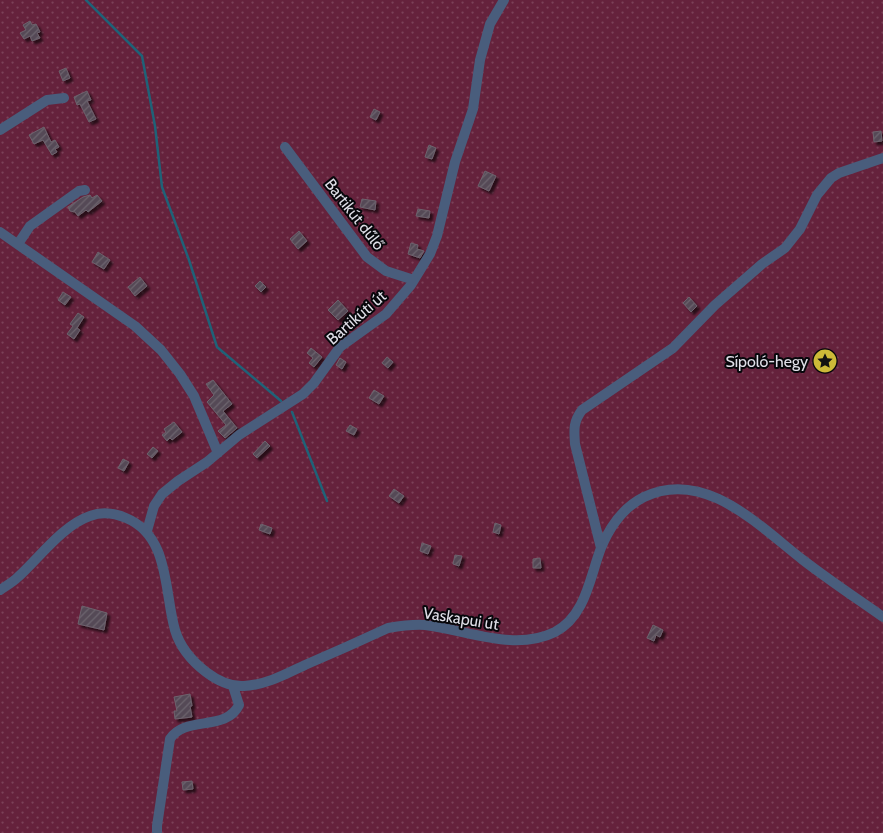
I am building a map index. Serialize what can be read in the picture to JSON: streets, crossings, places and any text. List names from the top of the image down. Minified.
{"streets":{"street":["Bartikút dűlő","Bartikúti út","Vaskapui út"]},"crossings":[["Bartikút dűlő","Bartikúti út"]],"places":{"place":["Sípoló-hegy"]}}
